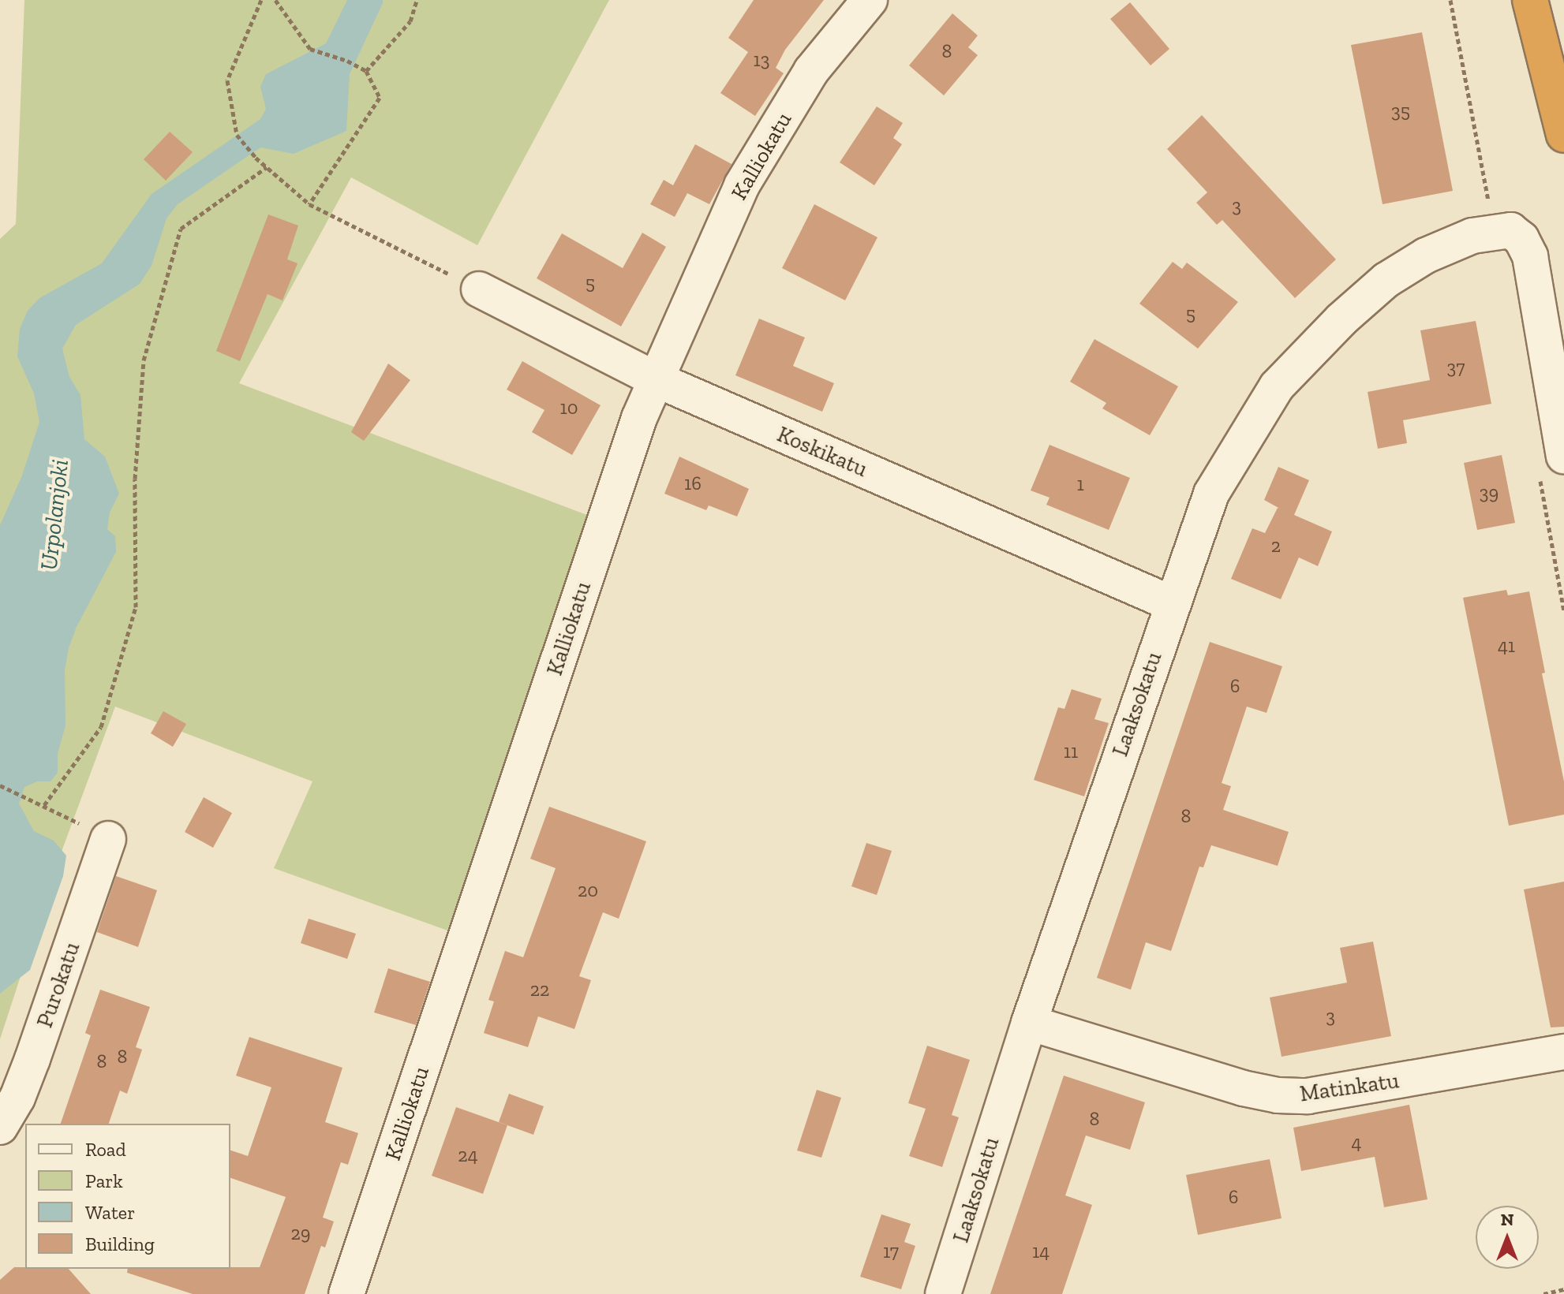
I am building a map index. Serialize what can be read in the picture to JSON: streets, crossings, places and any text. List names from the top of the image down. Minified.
{"streets":{"street":["Kalliokatu","Koskikatu","Laaksokatu","Purokatu","Matinkatu"]},"crossings":[["Kalliokatu","Koskikatu"],["Koskikatu","Laaksokatu"],["Laaksokatu","Matinkatu"]],"water":["Urpolanjoki"],"house_numbers":["8","13","35","3","5","5","37","10","16","1","39","2","41","6","11","8","20","22","3","8","8","8","4","24","6","29","17","14"],"legend":["Road","Park","Water","Building"],"north":"top"}
